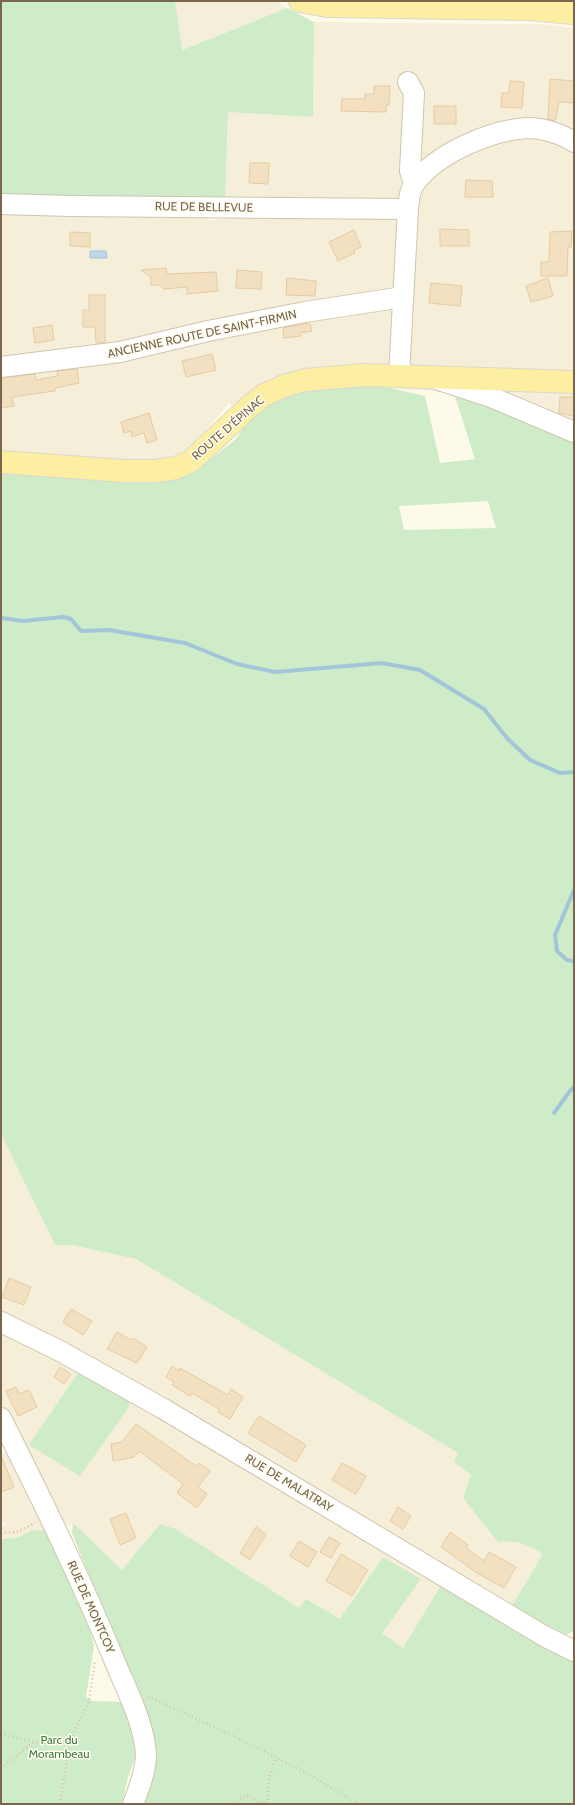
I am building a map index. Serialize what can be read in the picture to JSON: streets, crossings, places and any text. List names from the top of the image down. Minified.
{"streets":{"main road":["ROUTE D'ÉPINAC"],"street":["RUE DE BELLEVUE","ANCIENNE ROUTE DE SAINT-FIRMIN","RUE DE MALATRAY","RUE DE MONTCOY"]},"parks":["Parc du Morambeau"]}
